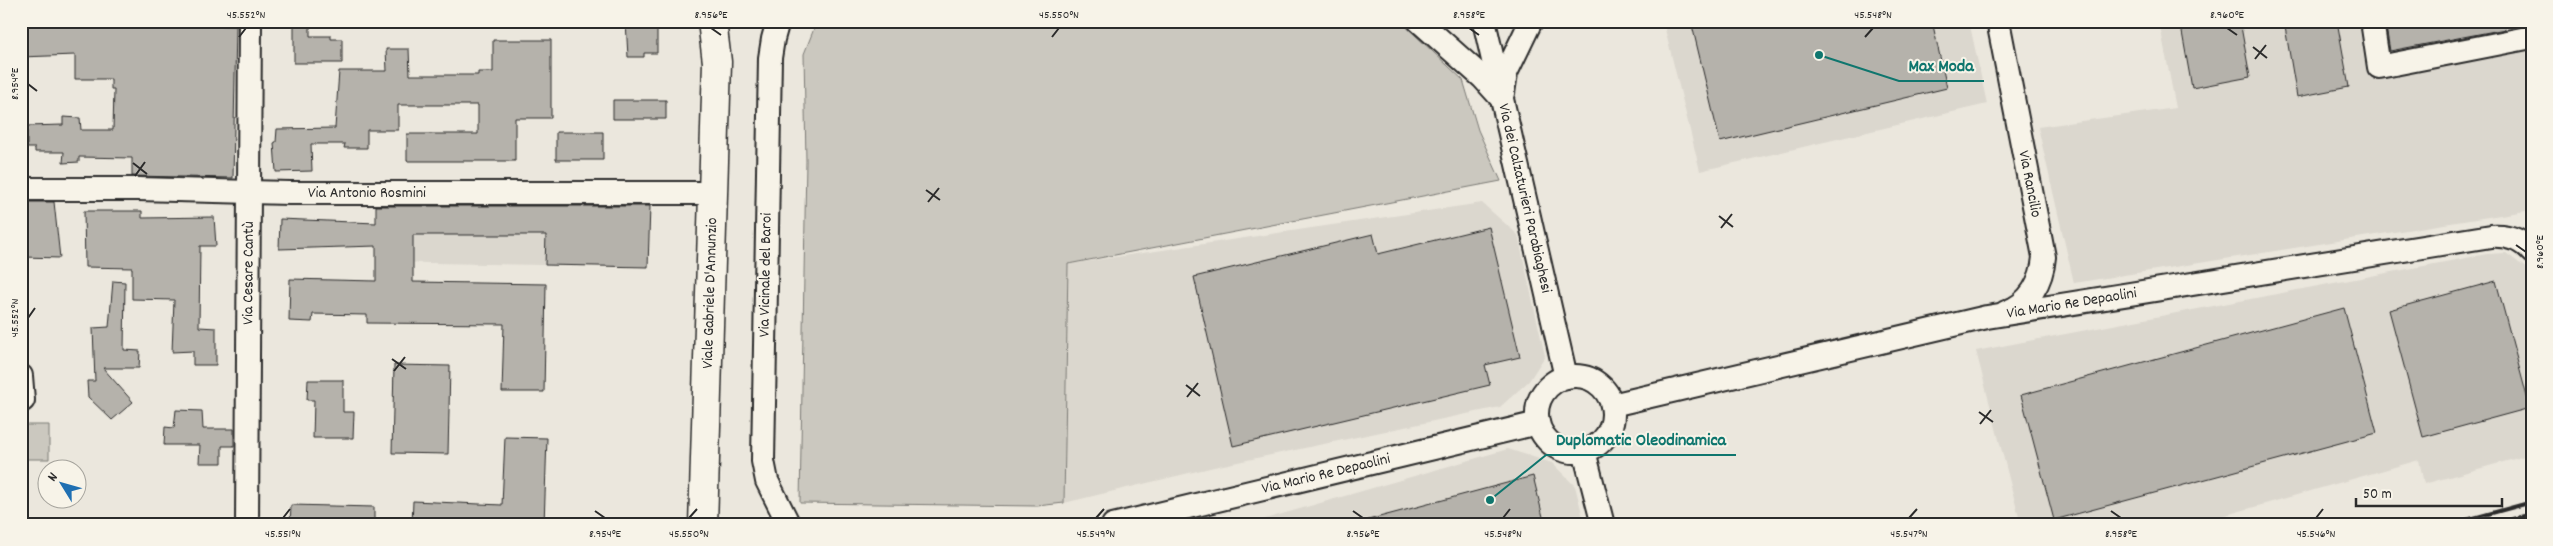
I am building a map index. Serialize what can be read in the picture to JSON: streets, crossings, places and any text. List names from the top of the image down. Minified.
{"streets":{"main road":["Viale Gabriele D'Annunzio"],"street":["Via Rancilio","Via Antonio Rosmini","Via dei Calzaturieri Parabiaghesi","Via Cesare Cantù","Via Vicinale del Baroi","Via Mario Re Depaolini"]},"crossings":[["Via Rancilio","Via Mario Re Depaolini"],["Via Antonio Rosmini","Via Cesare Cantù"],["Via Antonio Rosmini","Viale Gabriele D'Annunzio"],["Via dei Calzaturieri Parabiaghesi","Via Mario Re Depaolini"]],"places":["Max Moda","Duplomatic Oleodinamica"],"scale_bar":"50 m","north":"top left","coordinates":["45.552°N","8.956°E","45.550°N","8.958°E","45.548°N","8.960°E","8.954°E","45.551°N","45.549°N","45.547°N","45.546°N"]}
